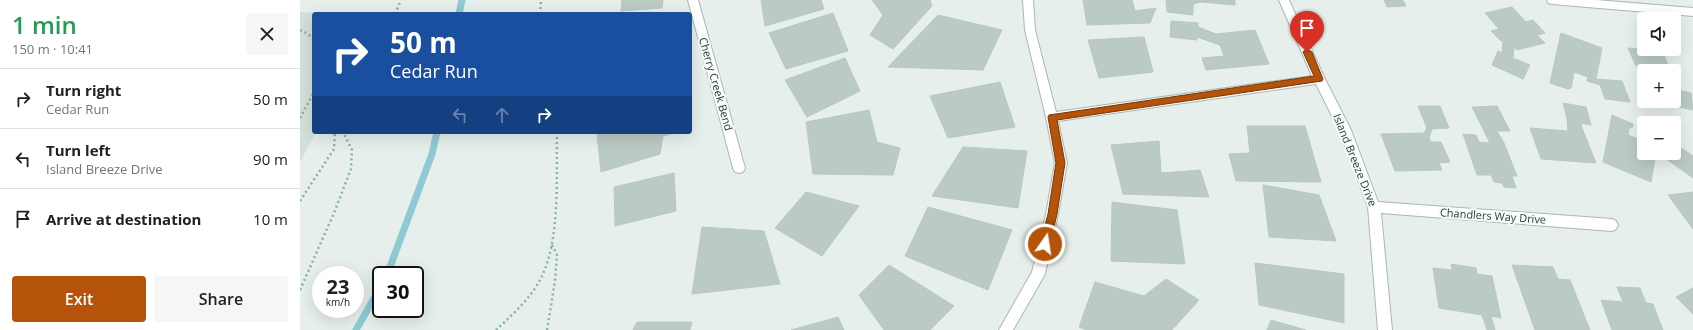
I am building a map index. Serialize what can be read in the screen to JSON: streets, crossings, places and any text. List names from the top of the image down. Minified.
{"streets":{"street":["Cherry Creek Bend","Island Breeze Drive","Chandlers Way Drive"]},"crossings":[["Island Breeze Drive","Chandlers Way Drive"]],"page":{"heading":["1 min","150 m · 10:41"],"map_buttons":["+","−"],"turn":["50 m","Cedar Run"],"list":[{"name":"Turn right","note":"Cedar Run","value":"50 m"},{"name":"Turn left","note":"Island Breeze Drive","value":"90 m"},{"name":"Arrive at destination","value":"10 m"}],"speed":"23 km/h","limit":"30","buttons":["Exit","Share"]}}
